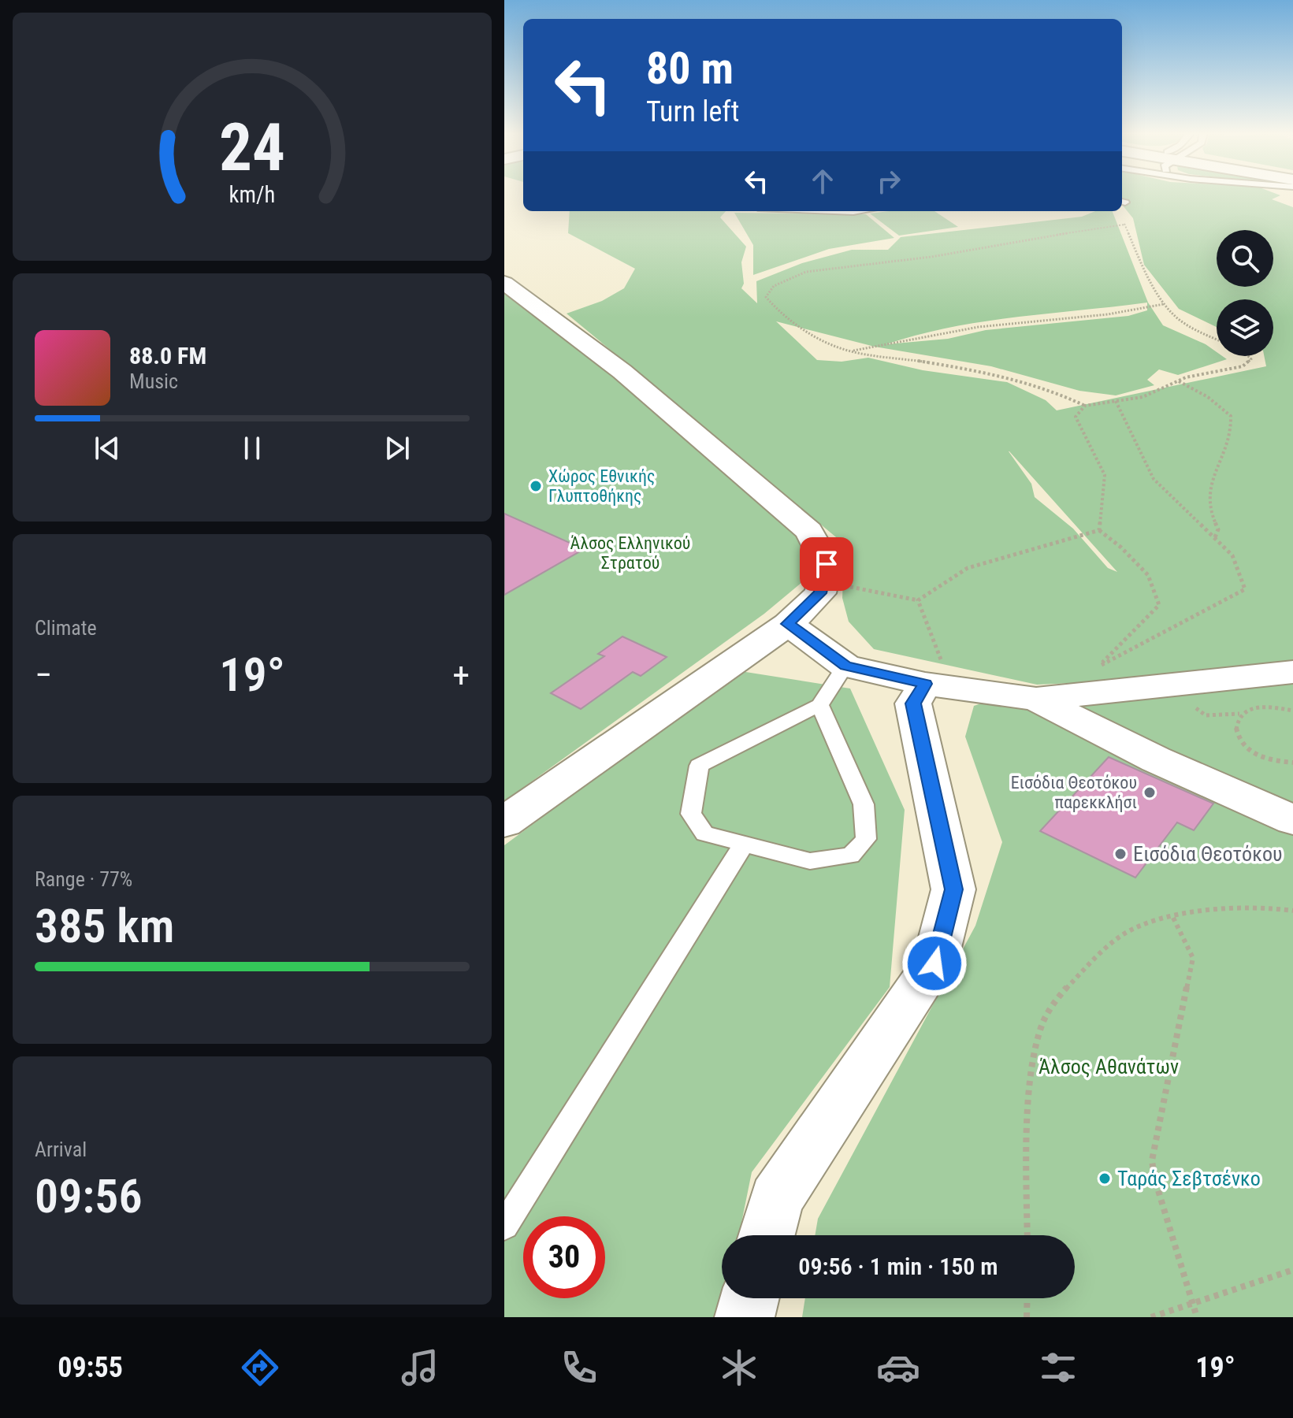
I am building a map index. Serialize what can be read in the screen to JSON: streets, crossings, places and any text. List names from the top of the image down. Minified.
{"parks":["Άλσος Ελληνικού Στρατού","Άλσος Αθανάτων"],"places":["Χώρος Εθνικής Γλυπτοθήκης","Εισόδια Θεοτόκου παρεκκλήσι","Εισόδια Θεοτόκου","Ταράς Σεβτσένκο"],"page":{"turn":["80 m","Turn left"],"song":["88.0 FM","Music"],"tile":["Climate",["Range · 77%","385 km"],["Arrival","09:56"]],"heat":["−","19°","+"],"limit":"30","trip":"09:56 · 1 min · 150 m","tabs":["09:55","19°"],"gauge":["24","km/h"]}}
